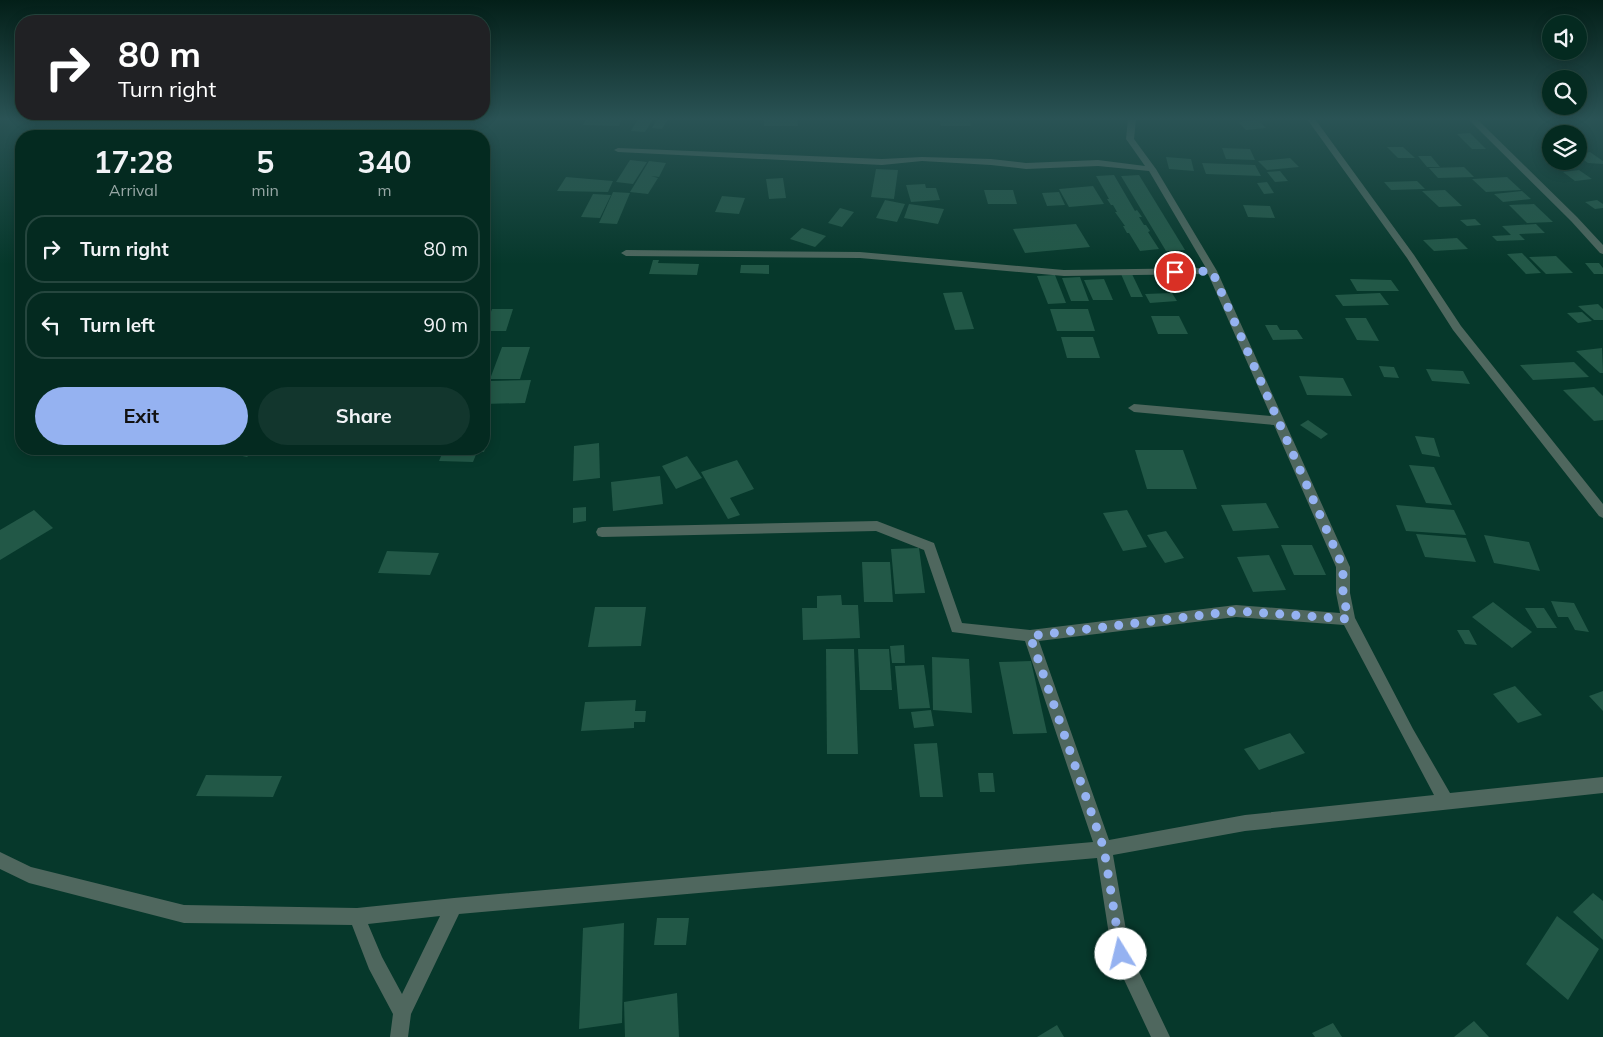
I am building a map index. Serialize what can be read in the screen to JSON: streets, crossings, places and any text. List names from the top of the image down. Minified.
{"page":{"turn":["80 m","Turn right"],"eta":["17:28","Arrival","5","min","340","m"],"list":[{"name":"Turn right","value":"80 m"},{"name":"Turn left","value":"90 m"}],"buttons":["Exit","Share"]}}
